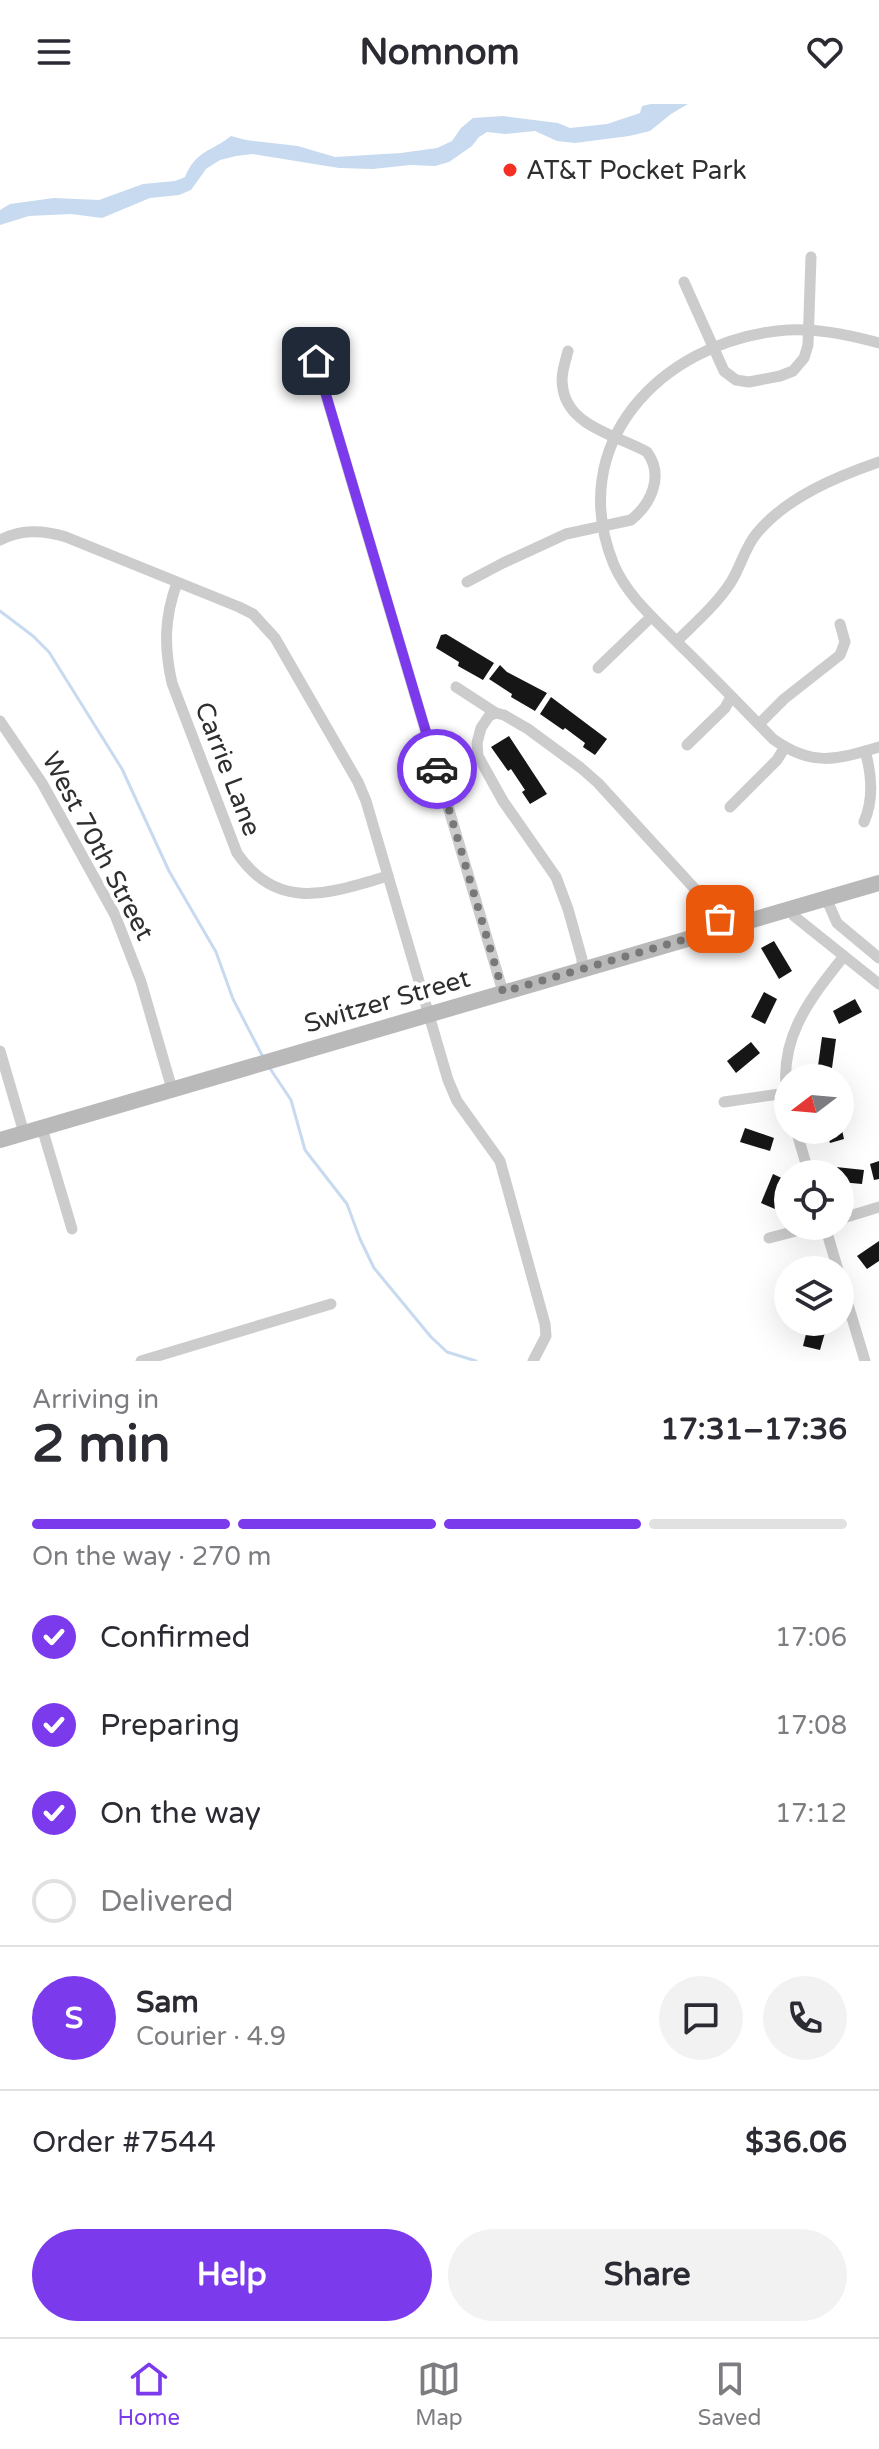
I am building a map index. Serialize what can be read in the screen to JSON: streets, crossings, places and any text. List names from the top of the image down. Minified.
{"streets":{"street":["Carrie Lane","West 70th Street","Switzer Street"]},"crossings":[["West 70th Street","Switzer Street"]],"places":["AT&T Pocket Park"],"north":"left","page":{"header":"Nomnom","heading":["2 min","Arriving in","17:31–17:36"],"panel":["Sam","Courier · 4.9","Order #7544","$36.06"],"bar":"On the way · 270 m","list":[["Confirmed","17:06"],["Preparing","17:08"],["On the way","17:12"],"Delivered"],"round":"S","buttons":["Help","Share"],"tabs":["Home","Map","Saved"]}}
